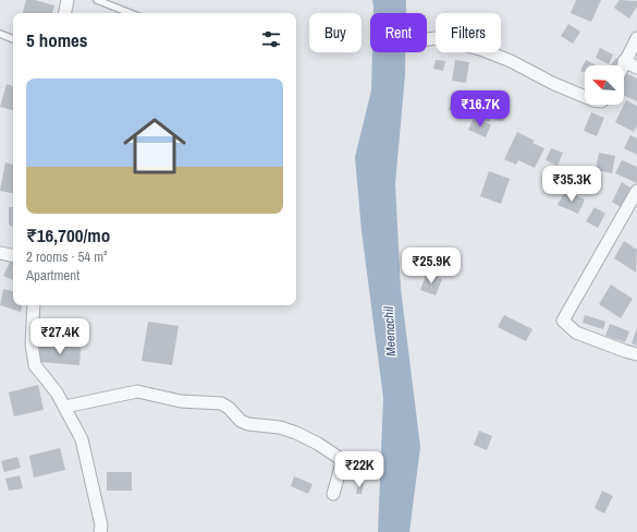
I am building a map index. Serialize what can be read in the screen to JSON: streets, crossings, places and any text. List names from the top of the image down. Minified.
{"water":["Meenachil"],"north":"top left","page":{"chip":["Buy","Rent","Filters"],"heading":"5 homes","list":[{"name":"₹16,700/mo","note":"2 rooms · 54 m² · Apartment"}],"price":["₹16.7K","₹35.3K","₹25.9K","₹27.4K","₹22K"]}}
